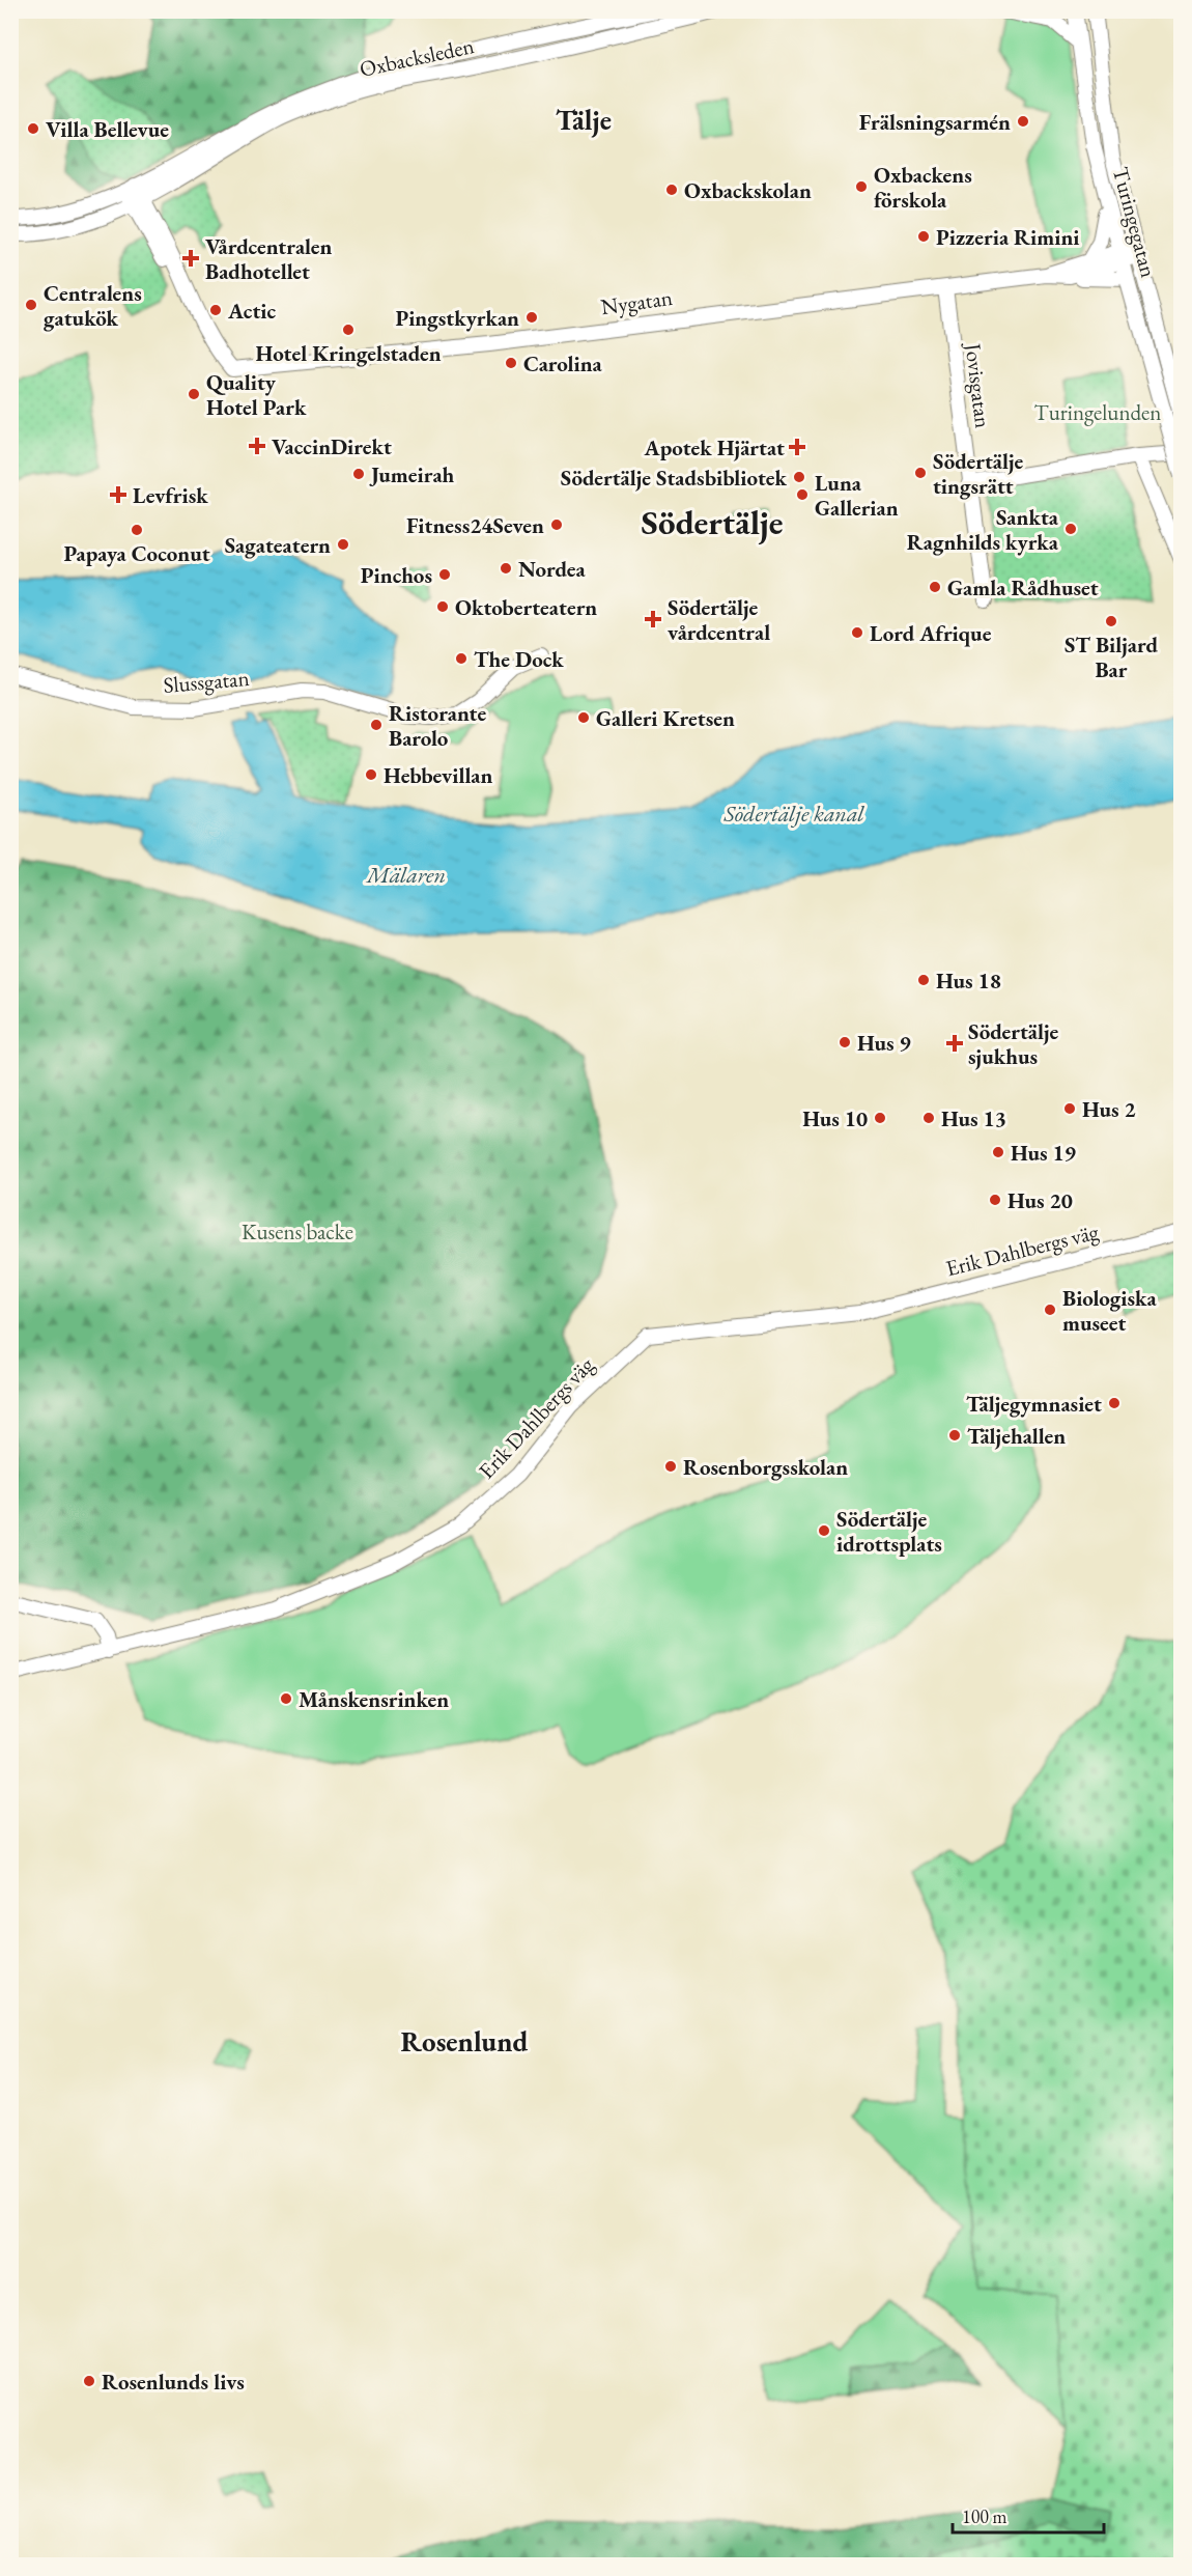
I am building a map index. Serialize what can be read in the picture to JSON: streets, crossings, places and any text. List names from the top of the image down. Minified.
{"streets":{"street":["Oxbacksleden","Turingegatan","Nygatan","Jovisgatan","Slussgatan","Erik Dahlbergs väg"]},"crossings":[["Oxbacksleden","Nygatan"],["Turingegatan","Nygatan"],["Nygatan","Jovisgatan"]],"districts":["Tälje","Södertälje","Rosenlund"],"water":["Södertälje kanal","Mälaren"],"parks":["Turingelunden","Kusens backe"],"places":{"other":["Frälsningsarmén","Villa Bellevue","Oxbackens förskola","Oxbackskolan","Pizzeria Rimini","Centralens gatukök","Actic","Pingstkyrkan","Hotel Kringelstaden","Carolina","Quality Hotel Park","Södertälje tingsrätt","Jumeirah","Södertälje Stadsbibliotek","Luna Gallerian","Fitness24Seven","Sankta Ragnhilds kyrka","Papaya Coconut","Sagateatern","Nordea","Pinchos","Gamla Rådhuset","Oktoberteatern","ST Biljard Bar","Lord Afrique","The Dock","Galleri Kretsen","Ristorante Barolo","Hebbevillan","Hus 18","Hus 9","Hus 2","Hus 10","Hus 13","Hus 19","Hus 20","Biologiska museet","Täljegymnasiet","Täljehallen","Rosenborgsskolan","Södertälje idrottsplats","Månskensrinken","Rosenlunds livs"],"health":["Vårdcentralen Badhotellet","VaccinDirekt","Apotek Hjärtat","Levfrisk","Södertälje vårdcentral","Södertälje sjukhus"]},"scale_bar":"100 m"}
